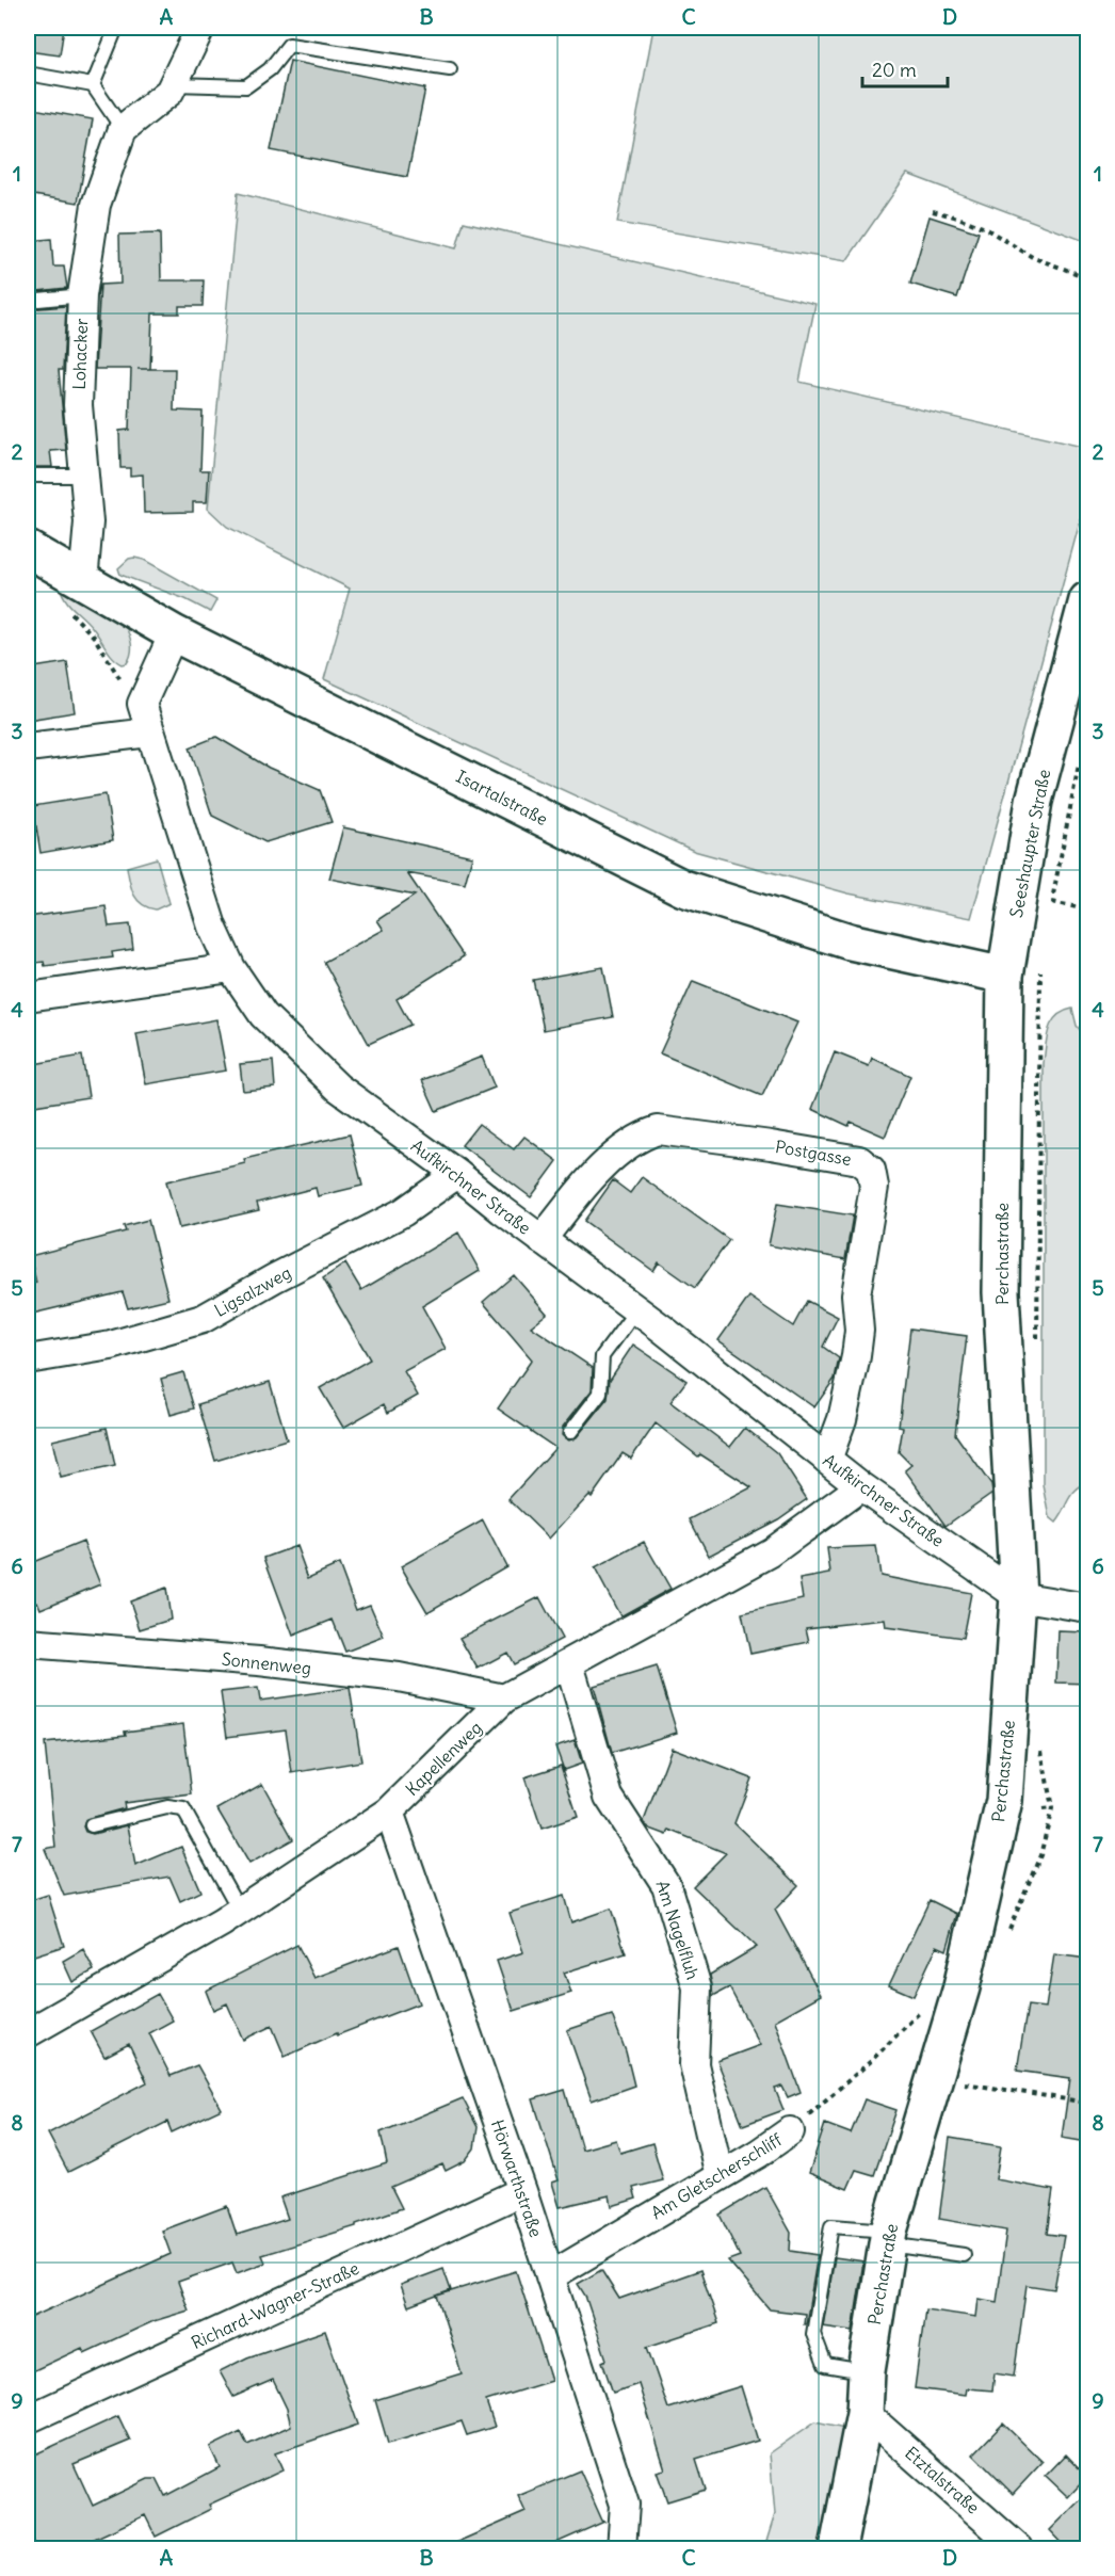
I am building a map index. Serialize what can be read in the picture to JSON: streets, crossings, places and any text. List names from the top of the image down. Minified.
{"streets":{"main road":["Isartalstraße","Seeshaupter Straße","Perchastraße"],"street":["Lohacker","Postgasse","Aufkirchner Straße","Ligsalzweg","Sonnenweg","Kapellenweg","Am Nagelfluh","Am Gletscherschliff","Hörwarthstraße","Richard-Wagner-Straße","Etztalstraße"]},"crossings":[["Lohacker","Isartalstraße"],["Isartalstraße","Seeshaupter Straße"],["Isartalstraße","Perchastraße"],["Seeshaupter Straße","Perchastraße"],["Postgasse","Aufkirchner Straße"],["Aufkirchner Straße","Perchastraße"],["Aufkirchner Straße","Ligsalzweg"],["Aufkirchner Straße","Kapellenweg"],["Perchastraße","Am Gletscherschliff"],["Perchastraße","Etztalstraße"],["Sonnenweg","Kapellenweg"],["Kapellenweg","Am Nagelfluh"],["Kapellenweg","Hörwarthstraße"],["Am Nagelfluh","Am Gletscherschliff"],["Am Gletscherschliff","Hörwarthstraße"],["Hörwarthstraße","Richard-Wagner-Straße"]],"scale_bar":"20 m","grid":{"columns":["A","B","C","D"],"rows":["1","2","3","4","5","6","7","8","9"]}}
